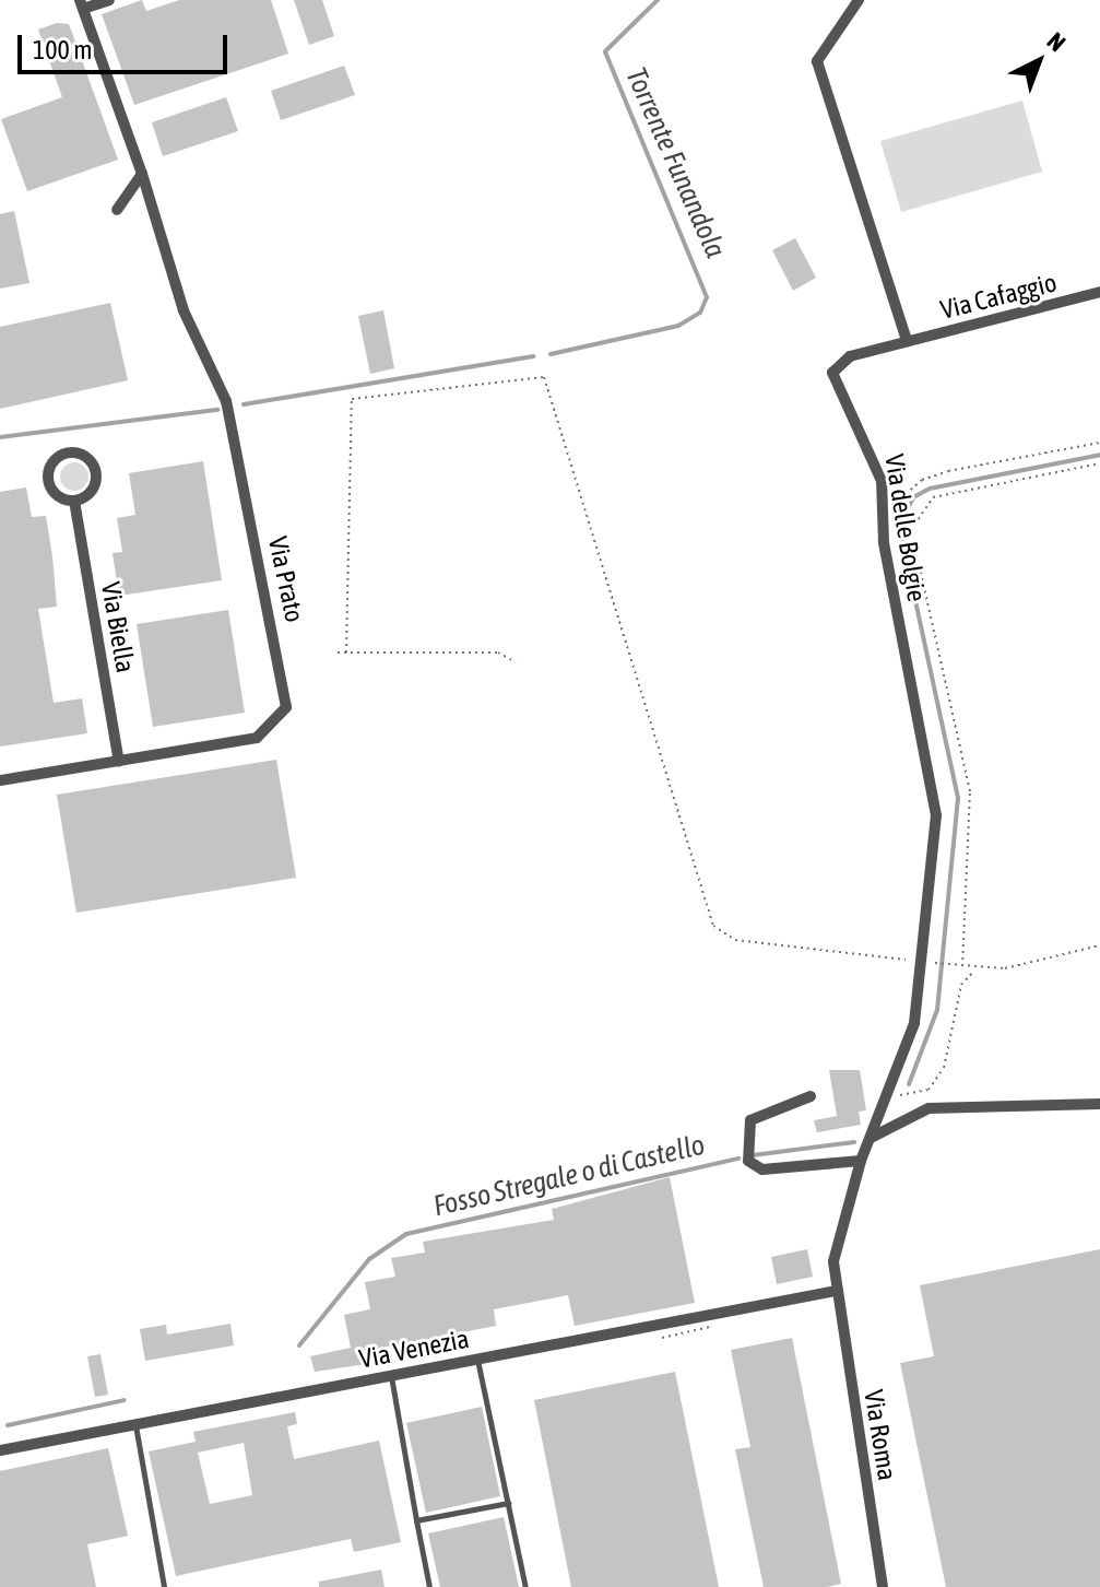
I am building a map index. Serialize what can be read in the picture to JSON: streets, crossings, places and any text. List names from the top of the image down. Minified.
{"streets":{"street":["Via Cafaggio","Via delle Bolgie","Via Prato","Via Biella","Via Venezia","Via Roma"]},"crossings":[["Via Cafaggio","Via delle Bolgie"],["Via delle Bolgie","Via Roma"],["Via Prato","Via Biella"],["Via Venezia","Via Roma"]],"water":["Torrente Funandola","Fosso Stregale o di Castello"],"scale_bar":"100 m","north":"top right"}
